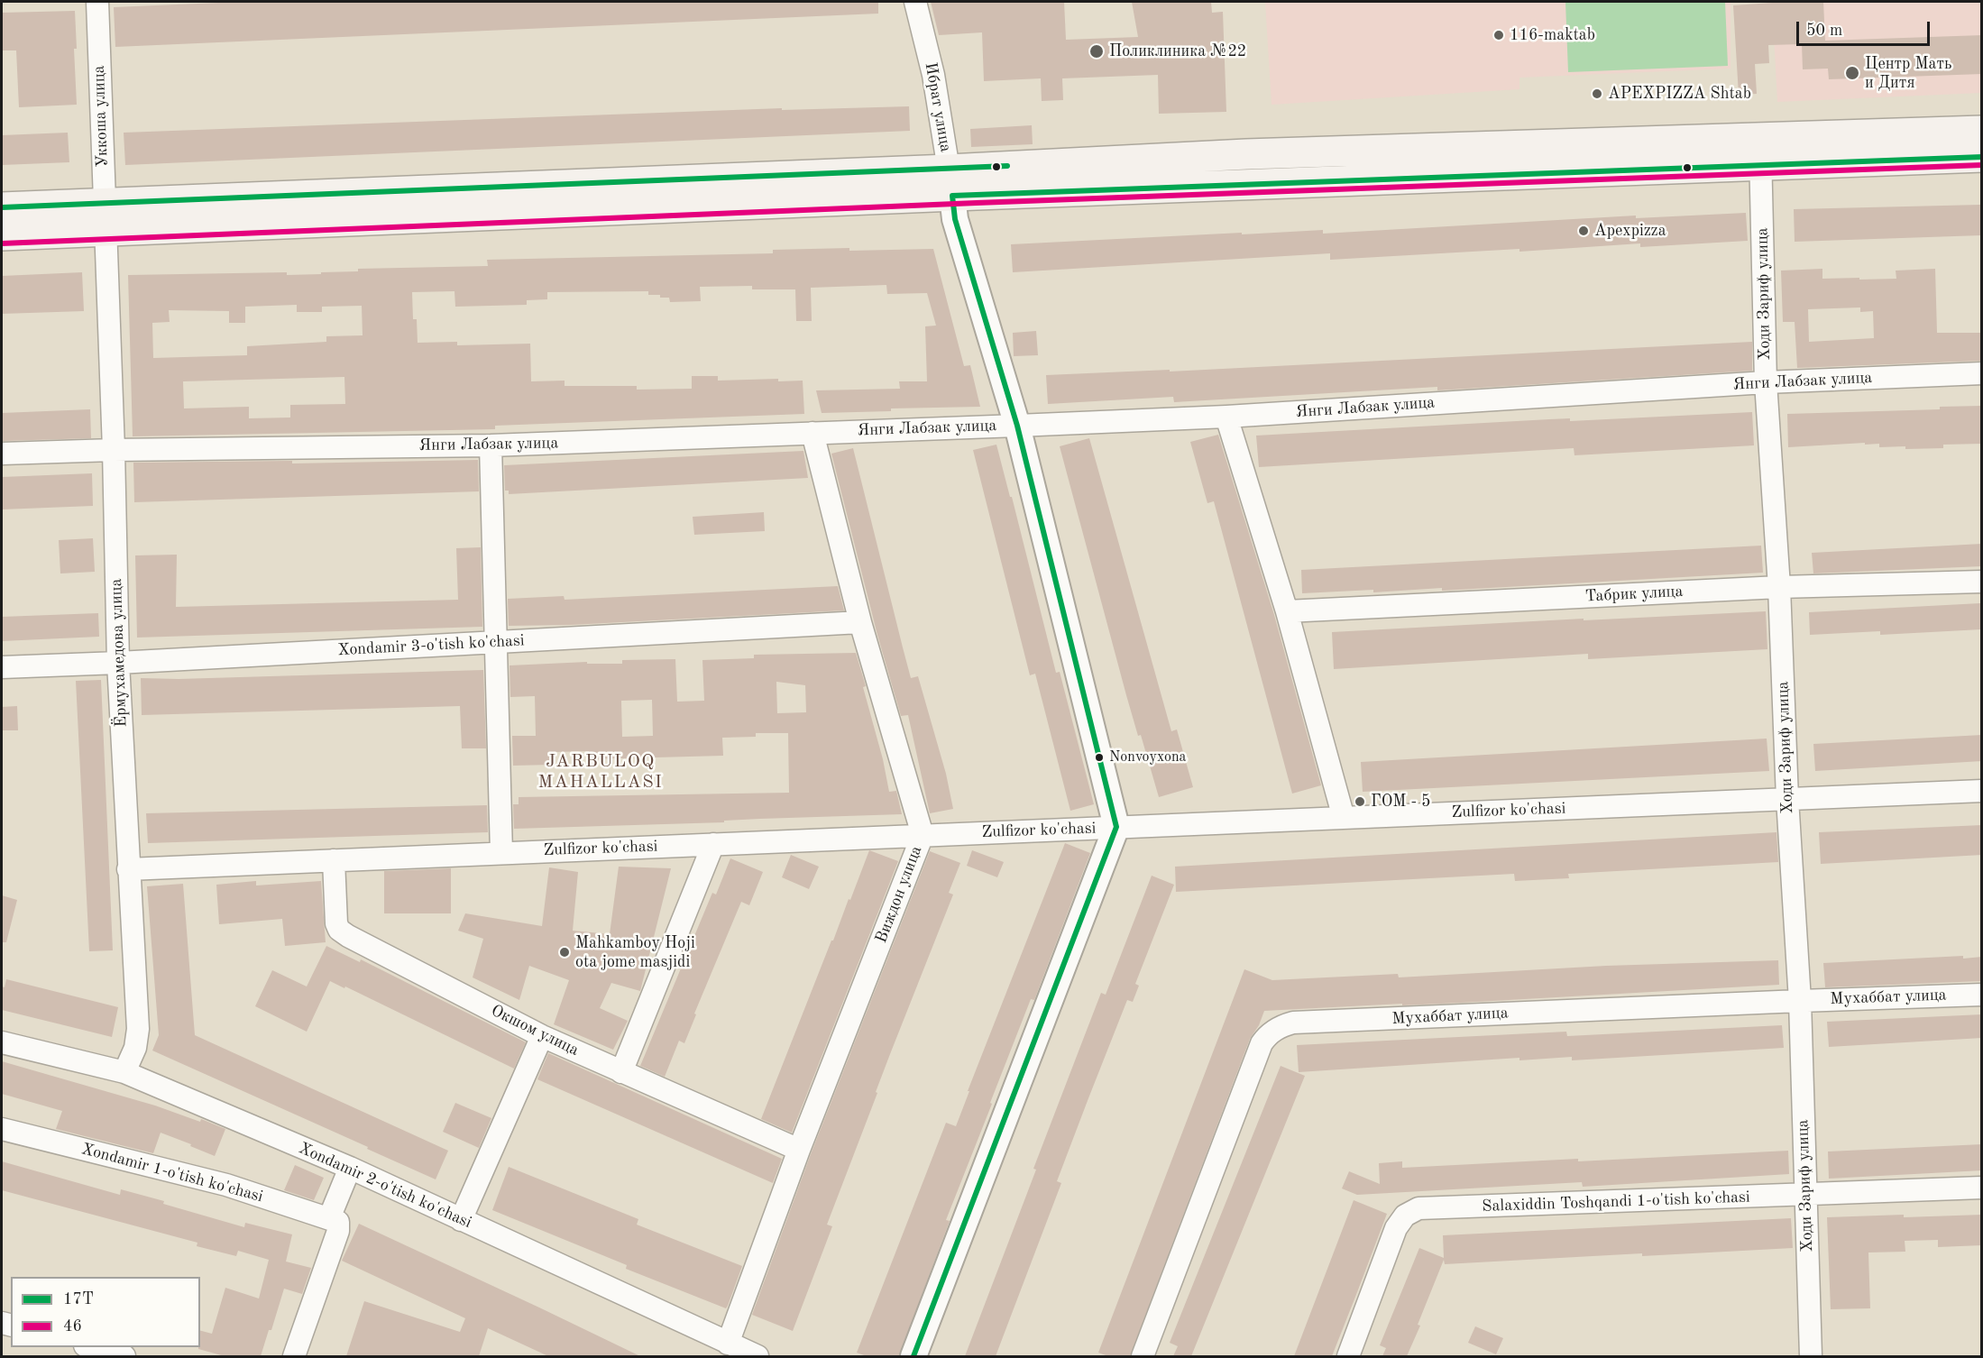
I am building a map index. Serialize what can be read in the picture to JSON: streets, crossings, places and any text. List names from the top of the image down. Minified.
{"streets":{"street":["Ибрат улица","Уккоша улица","Ходи Зариф улица","Янги Лабзак улица","Табрик улица","Xondamir 3-o'tish ko'chasi","Ёрмухамедова улица","Zulfizor ko'chasi","Виждон улица","Мухаббат улица","Окшом улица","Xondamir 1-o'tish ko'chasi","Xondamir 2-o'tish ko'chasi","Salaxiddin Toshqandi 1-o'tish ko'chasi"]},"crossings":[["Ибрат улица","Янги Лабзак улица"],["Ибрат улица","Zulfizor ko'chasi"],["Уккоша улица","Ёрмухамедова улица"],["Ходи Зариф улица","Янги Лабзак улица"],["Ходи Зариф улица","Табрик улица"],["Ходи Зариф улица","Zulfizor ko'chasi"],["Ходи Зариф улица","Мухаббат улица"],["Ходи Зариф улица","Salaxiddin Toshqandi 1-o'tish ko'chasi"],["Янги Лабзак улица","Ёрмухамедова улица"],["Янги Лабзак улица","Виждон улица"],["Xondamir 3-o'tish ko'chasi","Ёрмухамедова улица"],["Xondamir 3-o'tish ko'chasi","Виждон улица"],["Ёрмухамедова улица","Zulfizor ko'chasi"],["Ёрмухамедова улица","Xondamir 2-o'tish ko'chasi"],["Zulfizor ko'chasi","Виждон улица"],["Zulfizor ko'chasi","Окшом улица"],["Виждон улица","Окшом улица"],["Виждон улица","Xondamir 2-o'tish ko'chasi"]],"districts":["JARBULOQ MAHALLASI"],"places":["116-maktab","Поликлиника №22","Центр Мать и Дитя","APEXPIZZA Shtab","Apexpizza","Nonvoyxona","ГОМ - 5","Mahkamboy Hoji ota jome masjidi"],"lines":["transit line 17T","transit line 46"],"legend":["17T","46"],"scale_bar":"50 m"}
